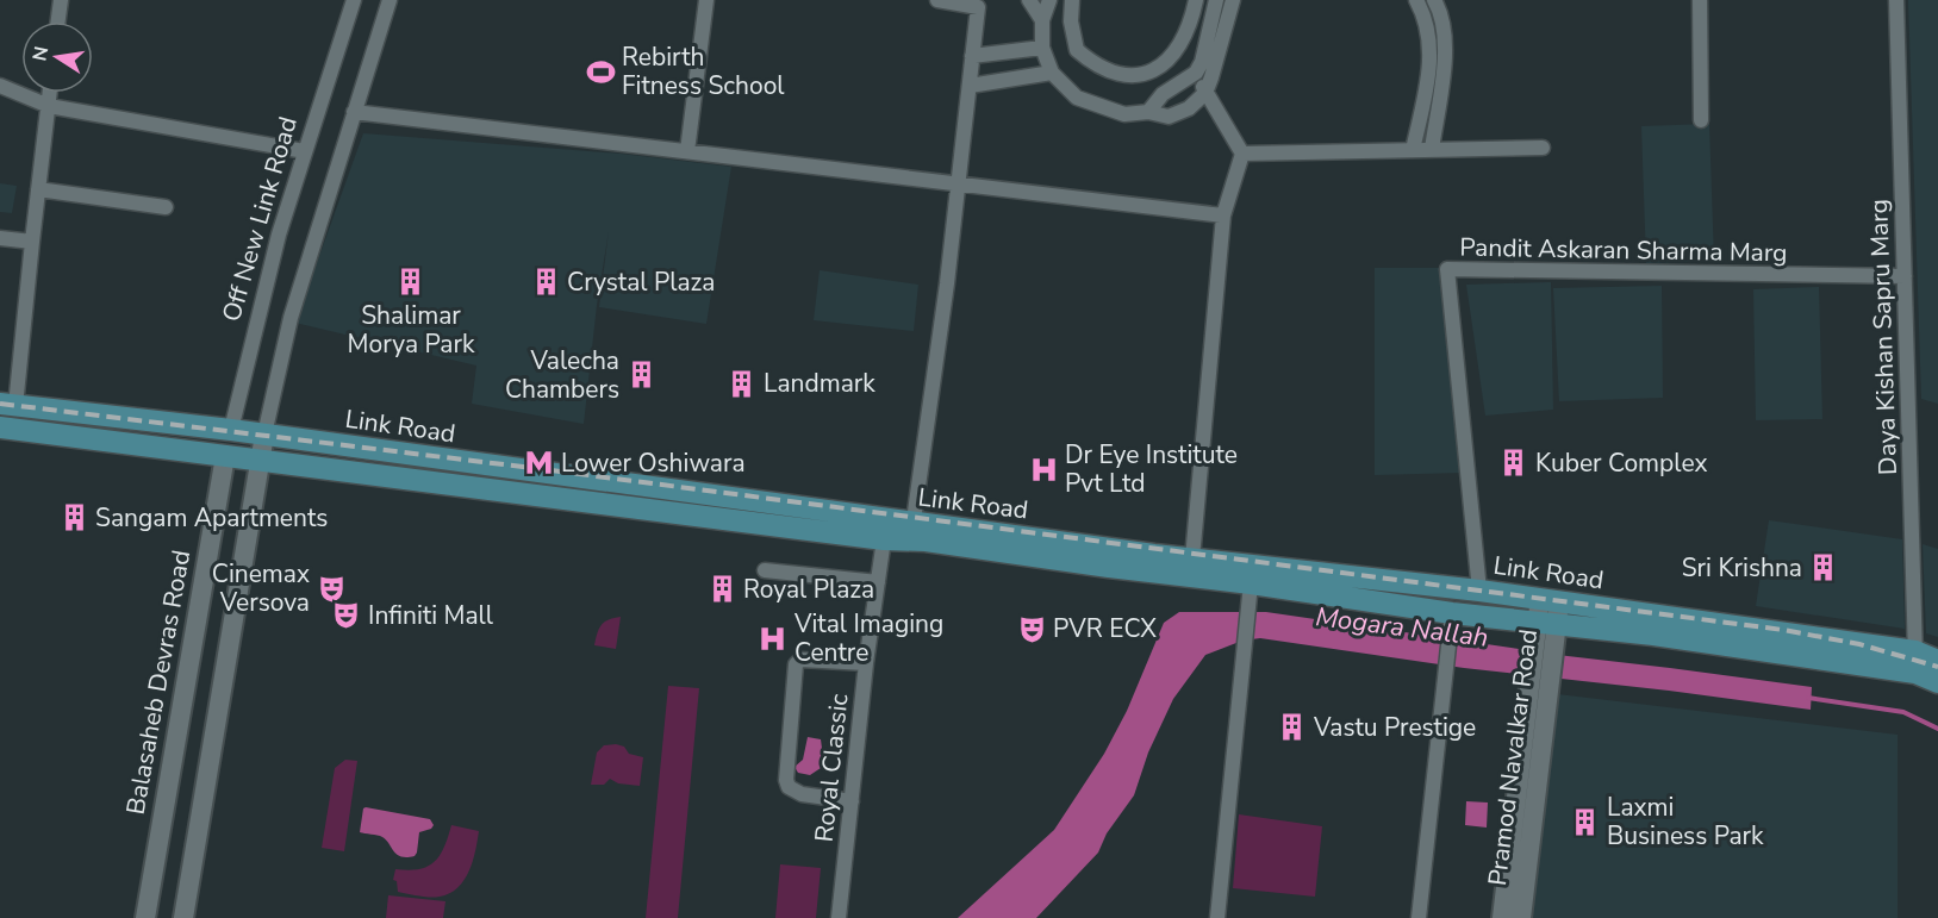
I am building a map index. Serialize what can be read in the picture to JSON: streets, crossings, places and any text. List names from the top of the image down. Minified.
{"streets":{"main road":["Off New Link Road","Link Road","Balasaheb Devras Road","Pramod Navalkar Road"],"street":["Pandit Askaran Sharma Marg","Daya Kishan Sapru Marg","Royal Classic"]},"crossings":[["Off New Link Road","Link Road"],["Off New Link Road","Balasaheb Devras Road"],["Pandit Askaran Sharma Marg","Daya Kishan Sapru Marg"],["Pandit Askaran Sharma Marg","Link Road"],["Daya Kishan Sapru Marg","Link Road"],["Link Road","Balasaheb Devras Road"],["Link Road","Pramod Navalkar Road"],["Link Road","Royal Classic"]],"water":["Mogara Nallah"],"places":{"sports":["Rebirth Fitness School"],"building":["Shalimar Morya Park","Crystal Plaza","Valecha Chambers","Landmark","Kuber Complex","Sangam Apartments","Sri Krishna","Royal Plaza","Vastu Prestige","Laxmi Business Park"],"metro station":["Lower Oshiwara"],"hospital":["Dr Eye Institute Pvt Ltd","Vital Imaging Centre"],"theatre":["Cinemax Versova","Infiniti Mall","PVR ECX"]},"north":"left"}
